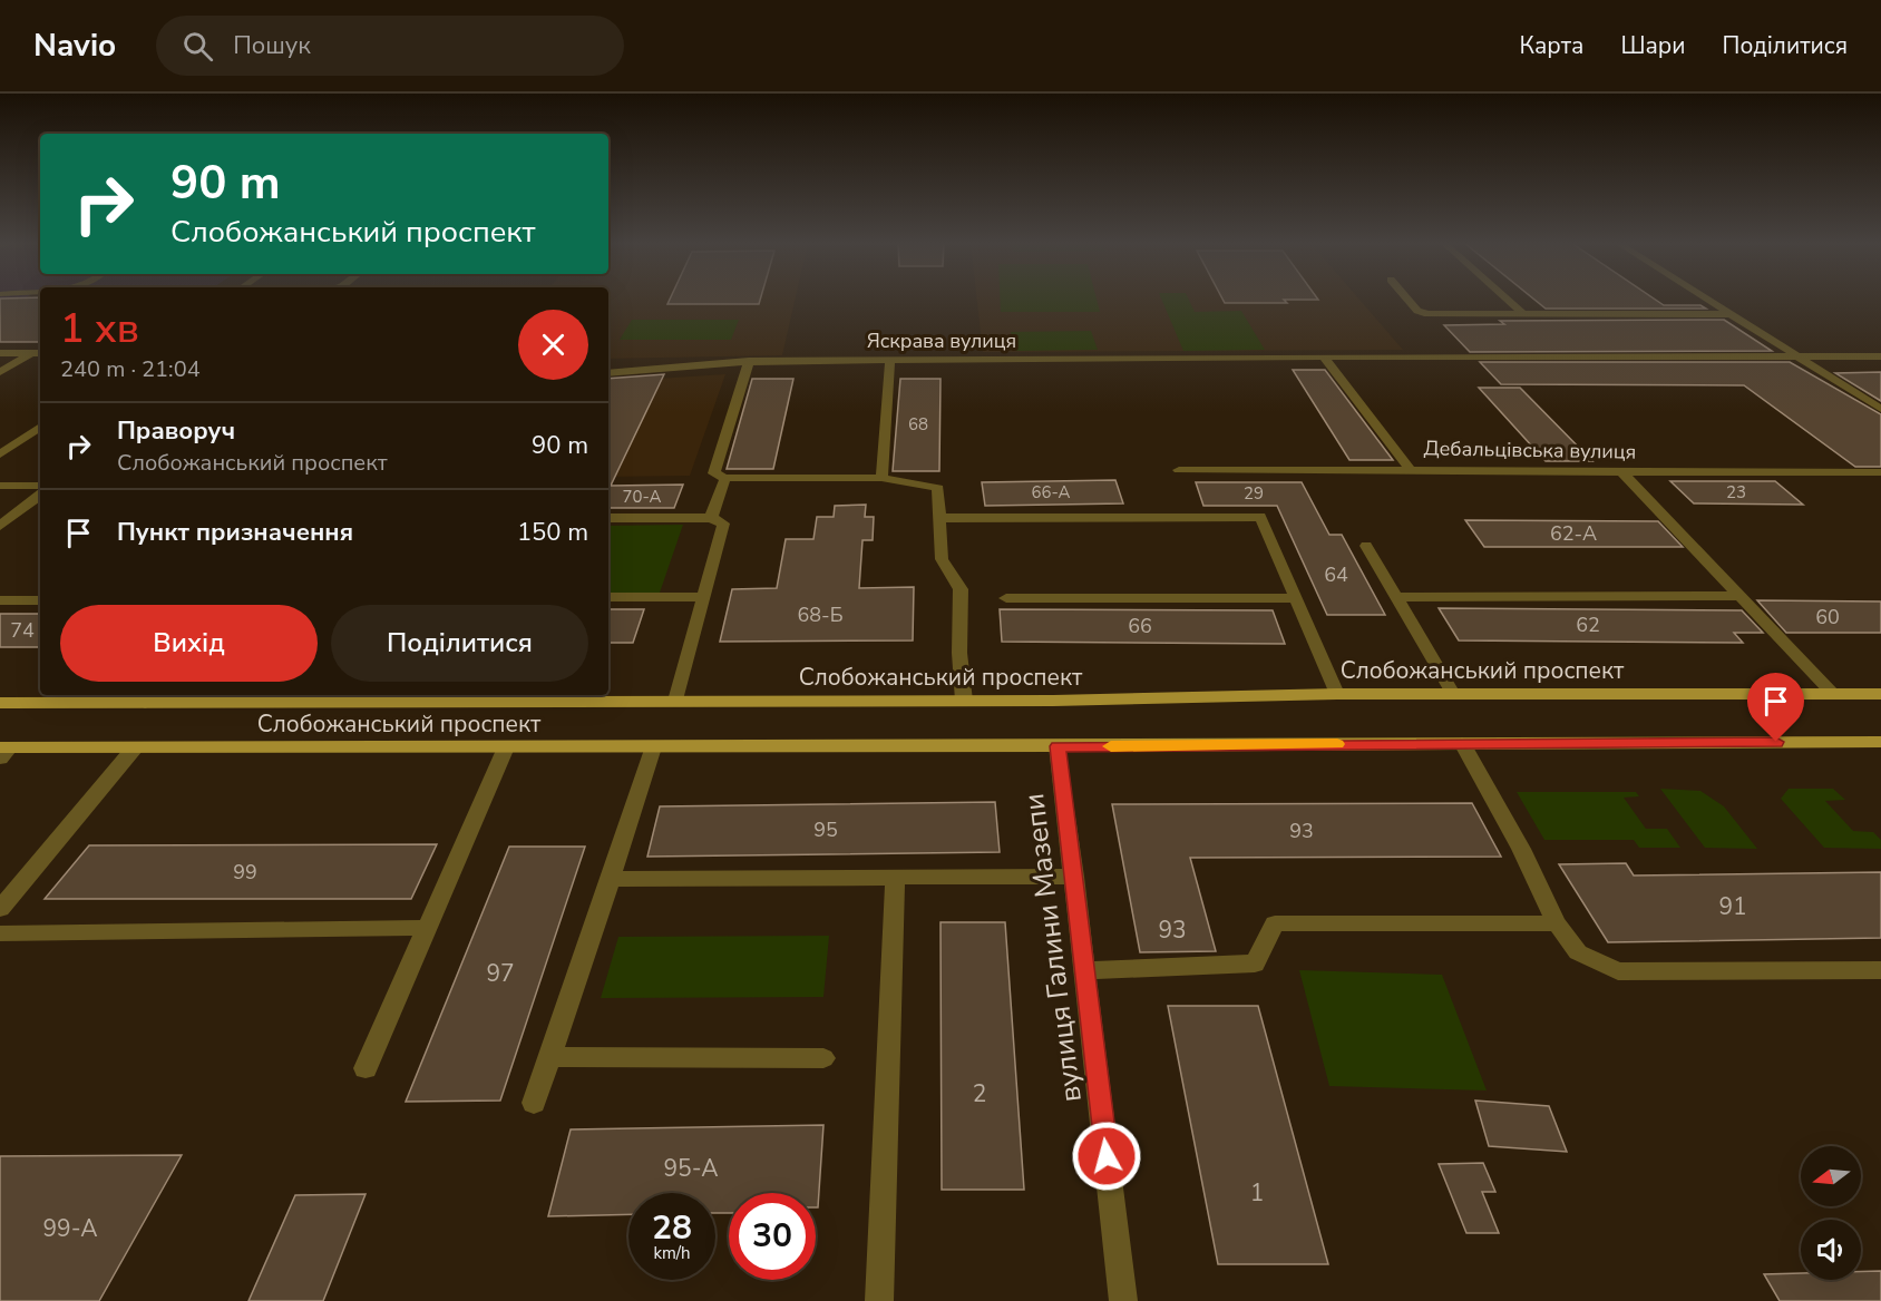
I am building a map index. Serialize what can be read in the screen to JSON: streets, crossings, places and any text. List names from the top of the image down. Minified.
{"streets":{"main road":["Слобожанський проспект"],"street":["Яскрава вулиця","Дебальцівська вулиця","вулиця Галини Мазепи"]},"crossings":[["Слобожанський проспект","вулиця Галини Мазепи"]],"house_numbers":["68","66-А","23","29","70-А","62-А","64","68-Б","60","62","66","74","95","93","99","91","93","97","2","95-А","1","99-А"],"north":"left","page":{"header":"Navio","search":"Пошук","nav":["Карта","Шари","Поділитися"],"turn":["90 m","Слобожанський проспект"],"heading":["1 хв","240 m · 21:04"],"list":[{"name":"Праворуч","note":"Слобожанський проспект","value":"90 m"},{"name":"Пункт призначення","value":"150 m"}],"buttons":["Вихід","Поділитися"],"speed":"28 km/h","limit":"30"}}
